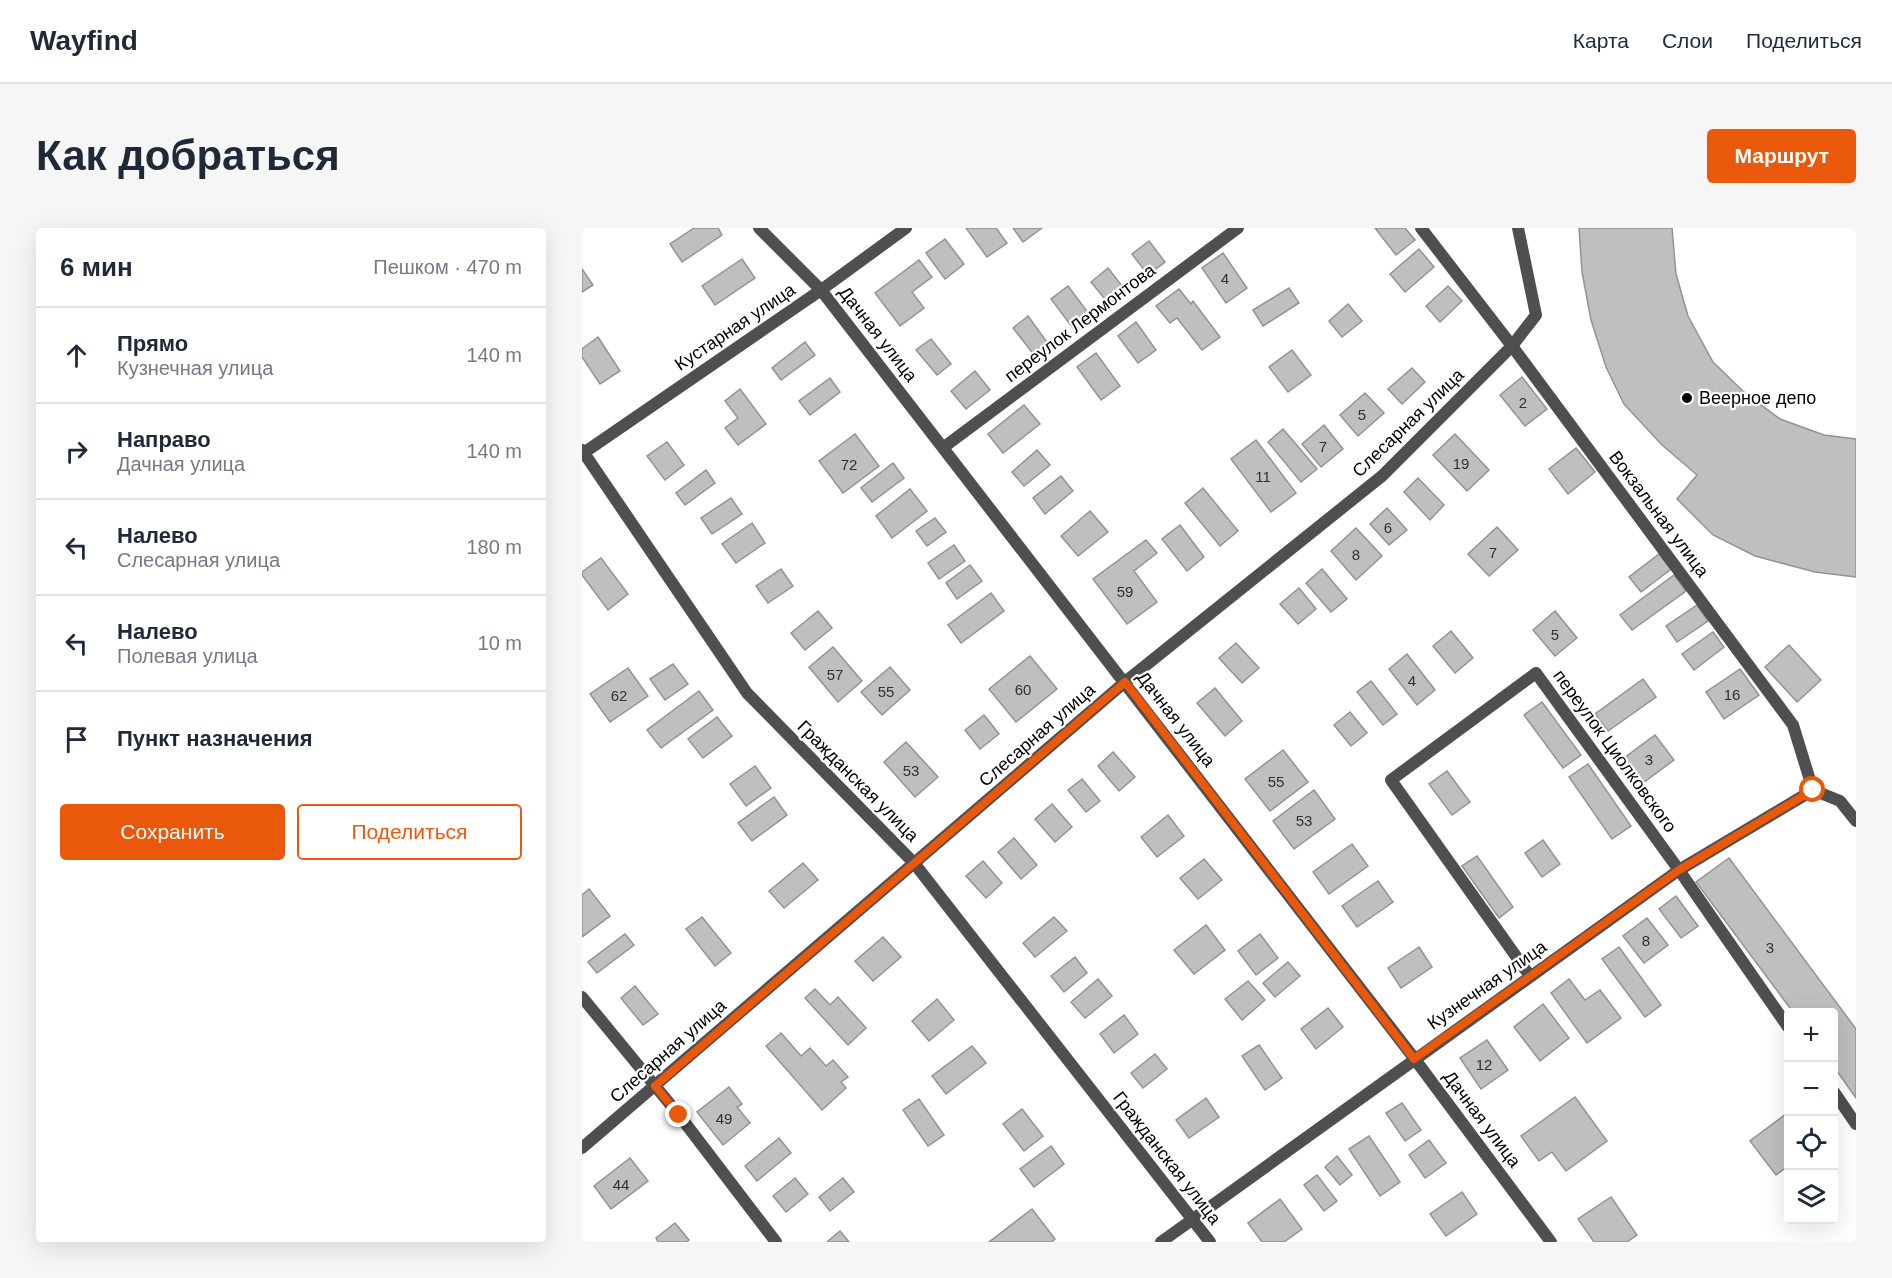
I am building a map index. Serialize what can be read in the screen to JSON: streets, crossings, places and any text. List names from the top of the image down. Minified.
{"streets":{"street":["переулок Лермонтова","Кустарная улица","Дачная улица","Слесарная улица","Вокзальная улица","переулок Циолковского","Гражданская улица","Кузнечная улица"]},"crossings":[["переулок Лермонтова","Дачная улица"],["Кустарная улица","Дачная улица"],["Кустарная улица","Гражданская улица"],["Дачная улица","Слесарная улица"],["Дачная улица","Кузнечная улица"],["Слесарная улица","Вокзальная улица"],["Слесарная улица","Гражданская улица"],["Вокзальная улица","Кузнечная улица"],["переулок Циолковского","Кузнечная улица"],["Гражданская улица","Кузнечная улица"]],"places":["Веерное депо"],"house_numbers":["4","2","5","7","19","72","11","6","7","8","59","5","57","4","60","55","16","62","3","53","55","53","8","3","12","49","44"],"page":{"header":"Wayfind","nav":["Карта","Слои","Поделиться"],"buttons":["Маршрут",["Сохранить","Поделиться"]],"title":"Как добраться","heading":["6 мин","Пешком · 470 m"],"list":[["Прямо","Кузнечная улица","140 m"],["Направо","Дачная улица","140 m"],["Налево","Слесарная улица","180 m"],["Налево","Полевая улица","10 m"],"Пункт назначения"],"map_buttons":["+","−"]}}
